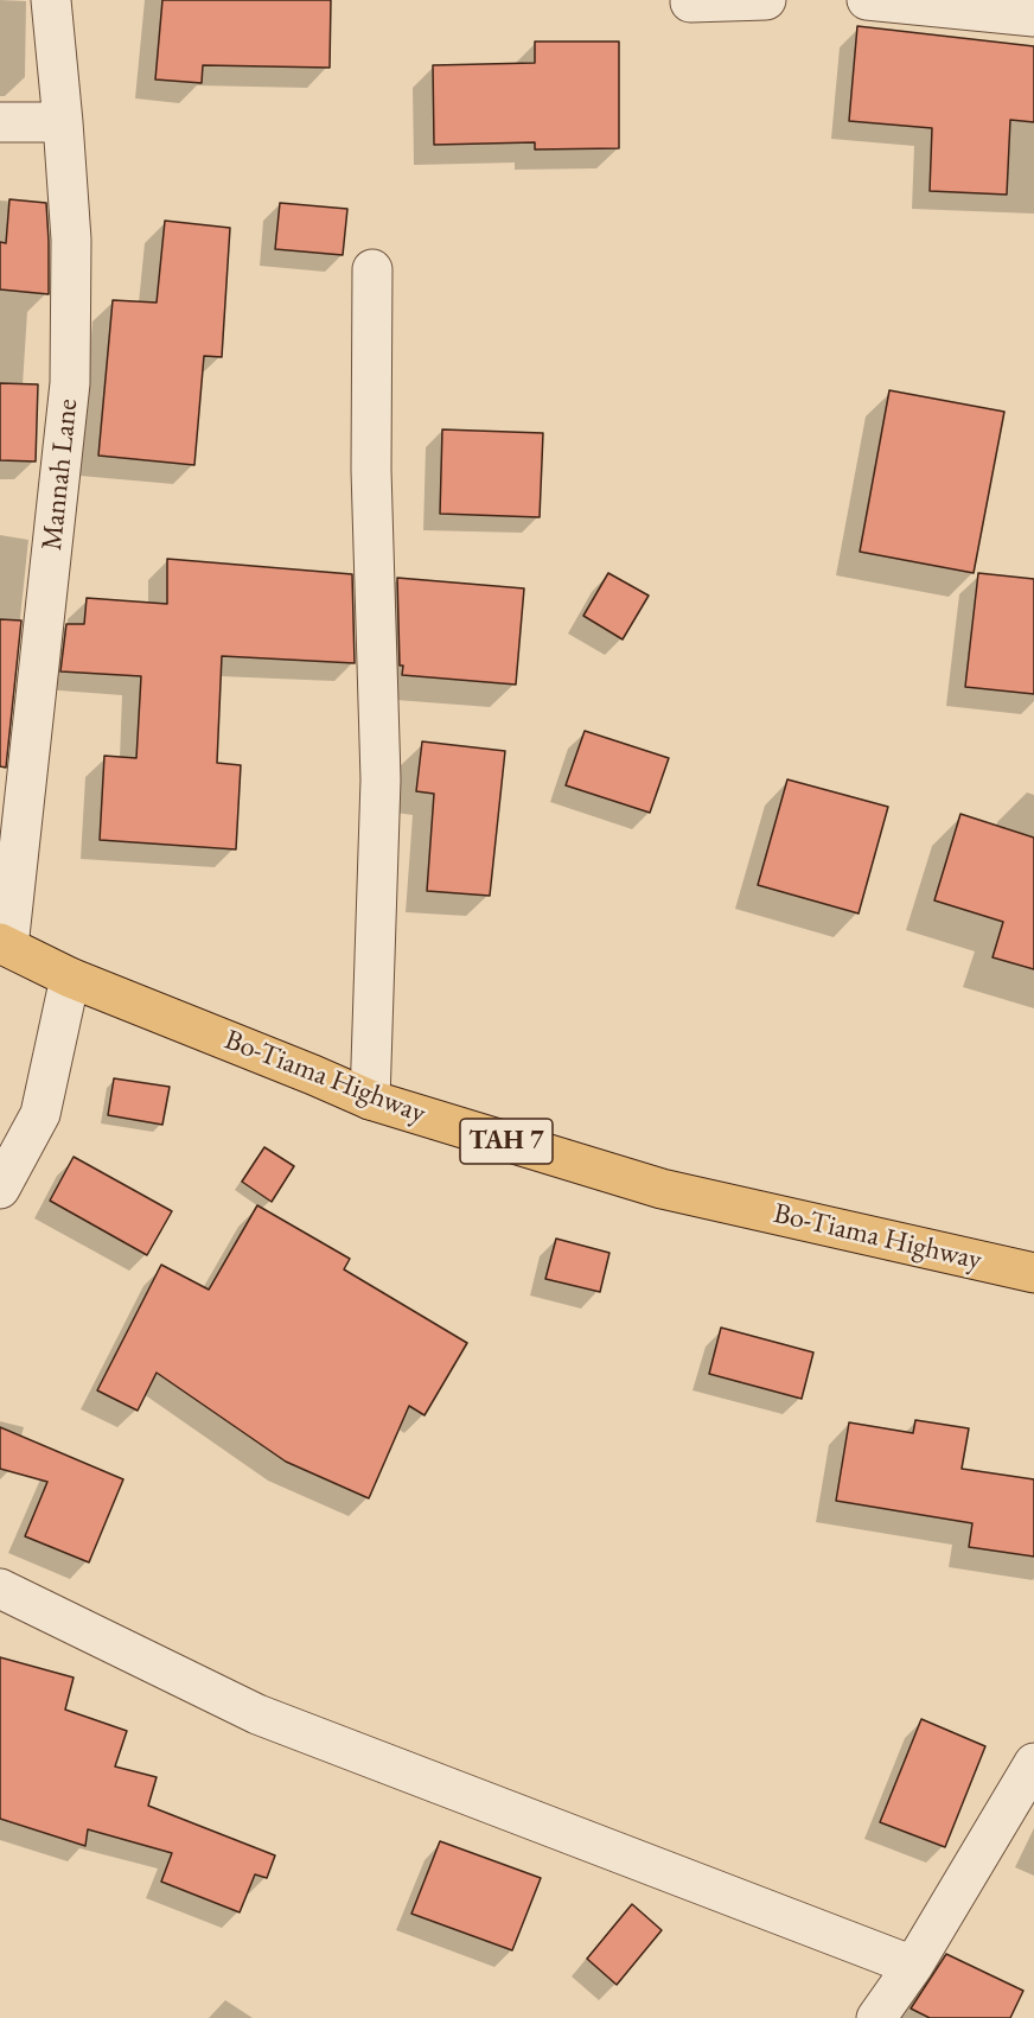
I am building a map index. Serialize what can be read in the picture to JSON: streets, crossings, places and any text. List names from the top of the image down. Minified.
{"streets":{"highway":["Bo-Tiama Highway","TAH 7"],"street":["Mannah Lane"]},"crossings":[["Mannah Lane","Bo-Tiama Highway"]]}
